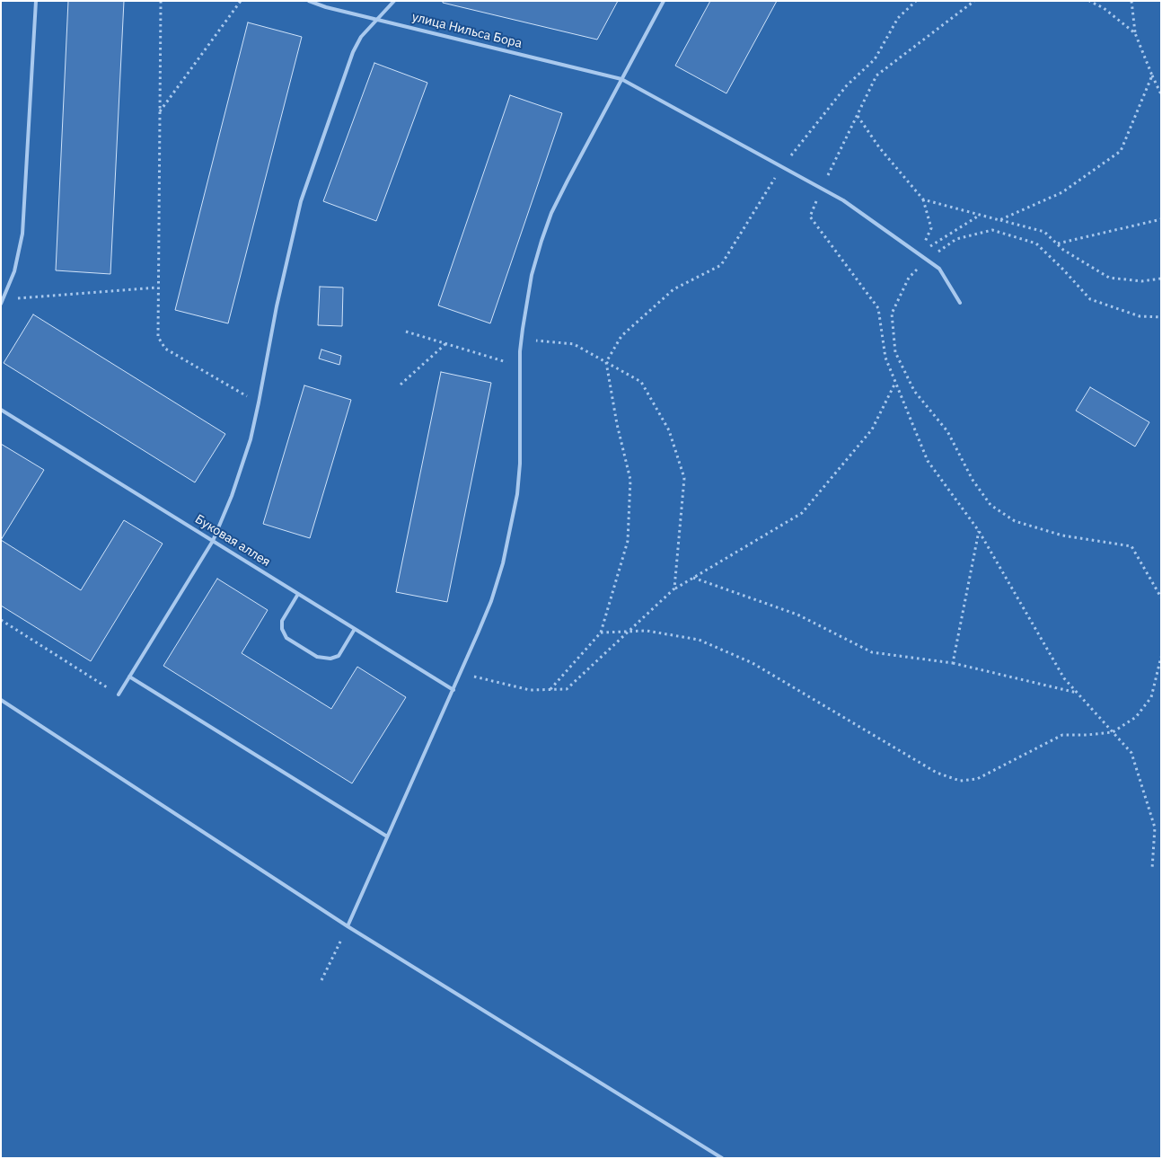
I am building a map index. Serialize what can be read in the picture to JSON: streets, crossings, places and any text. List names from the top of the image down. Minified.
{"streets":{"lane":["улица Нильса Бора","Буковая аллея"]}}
